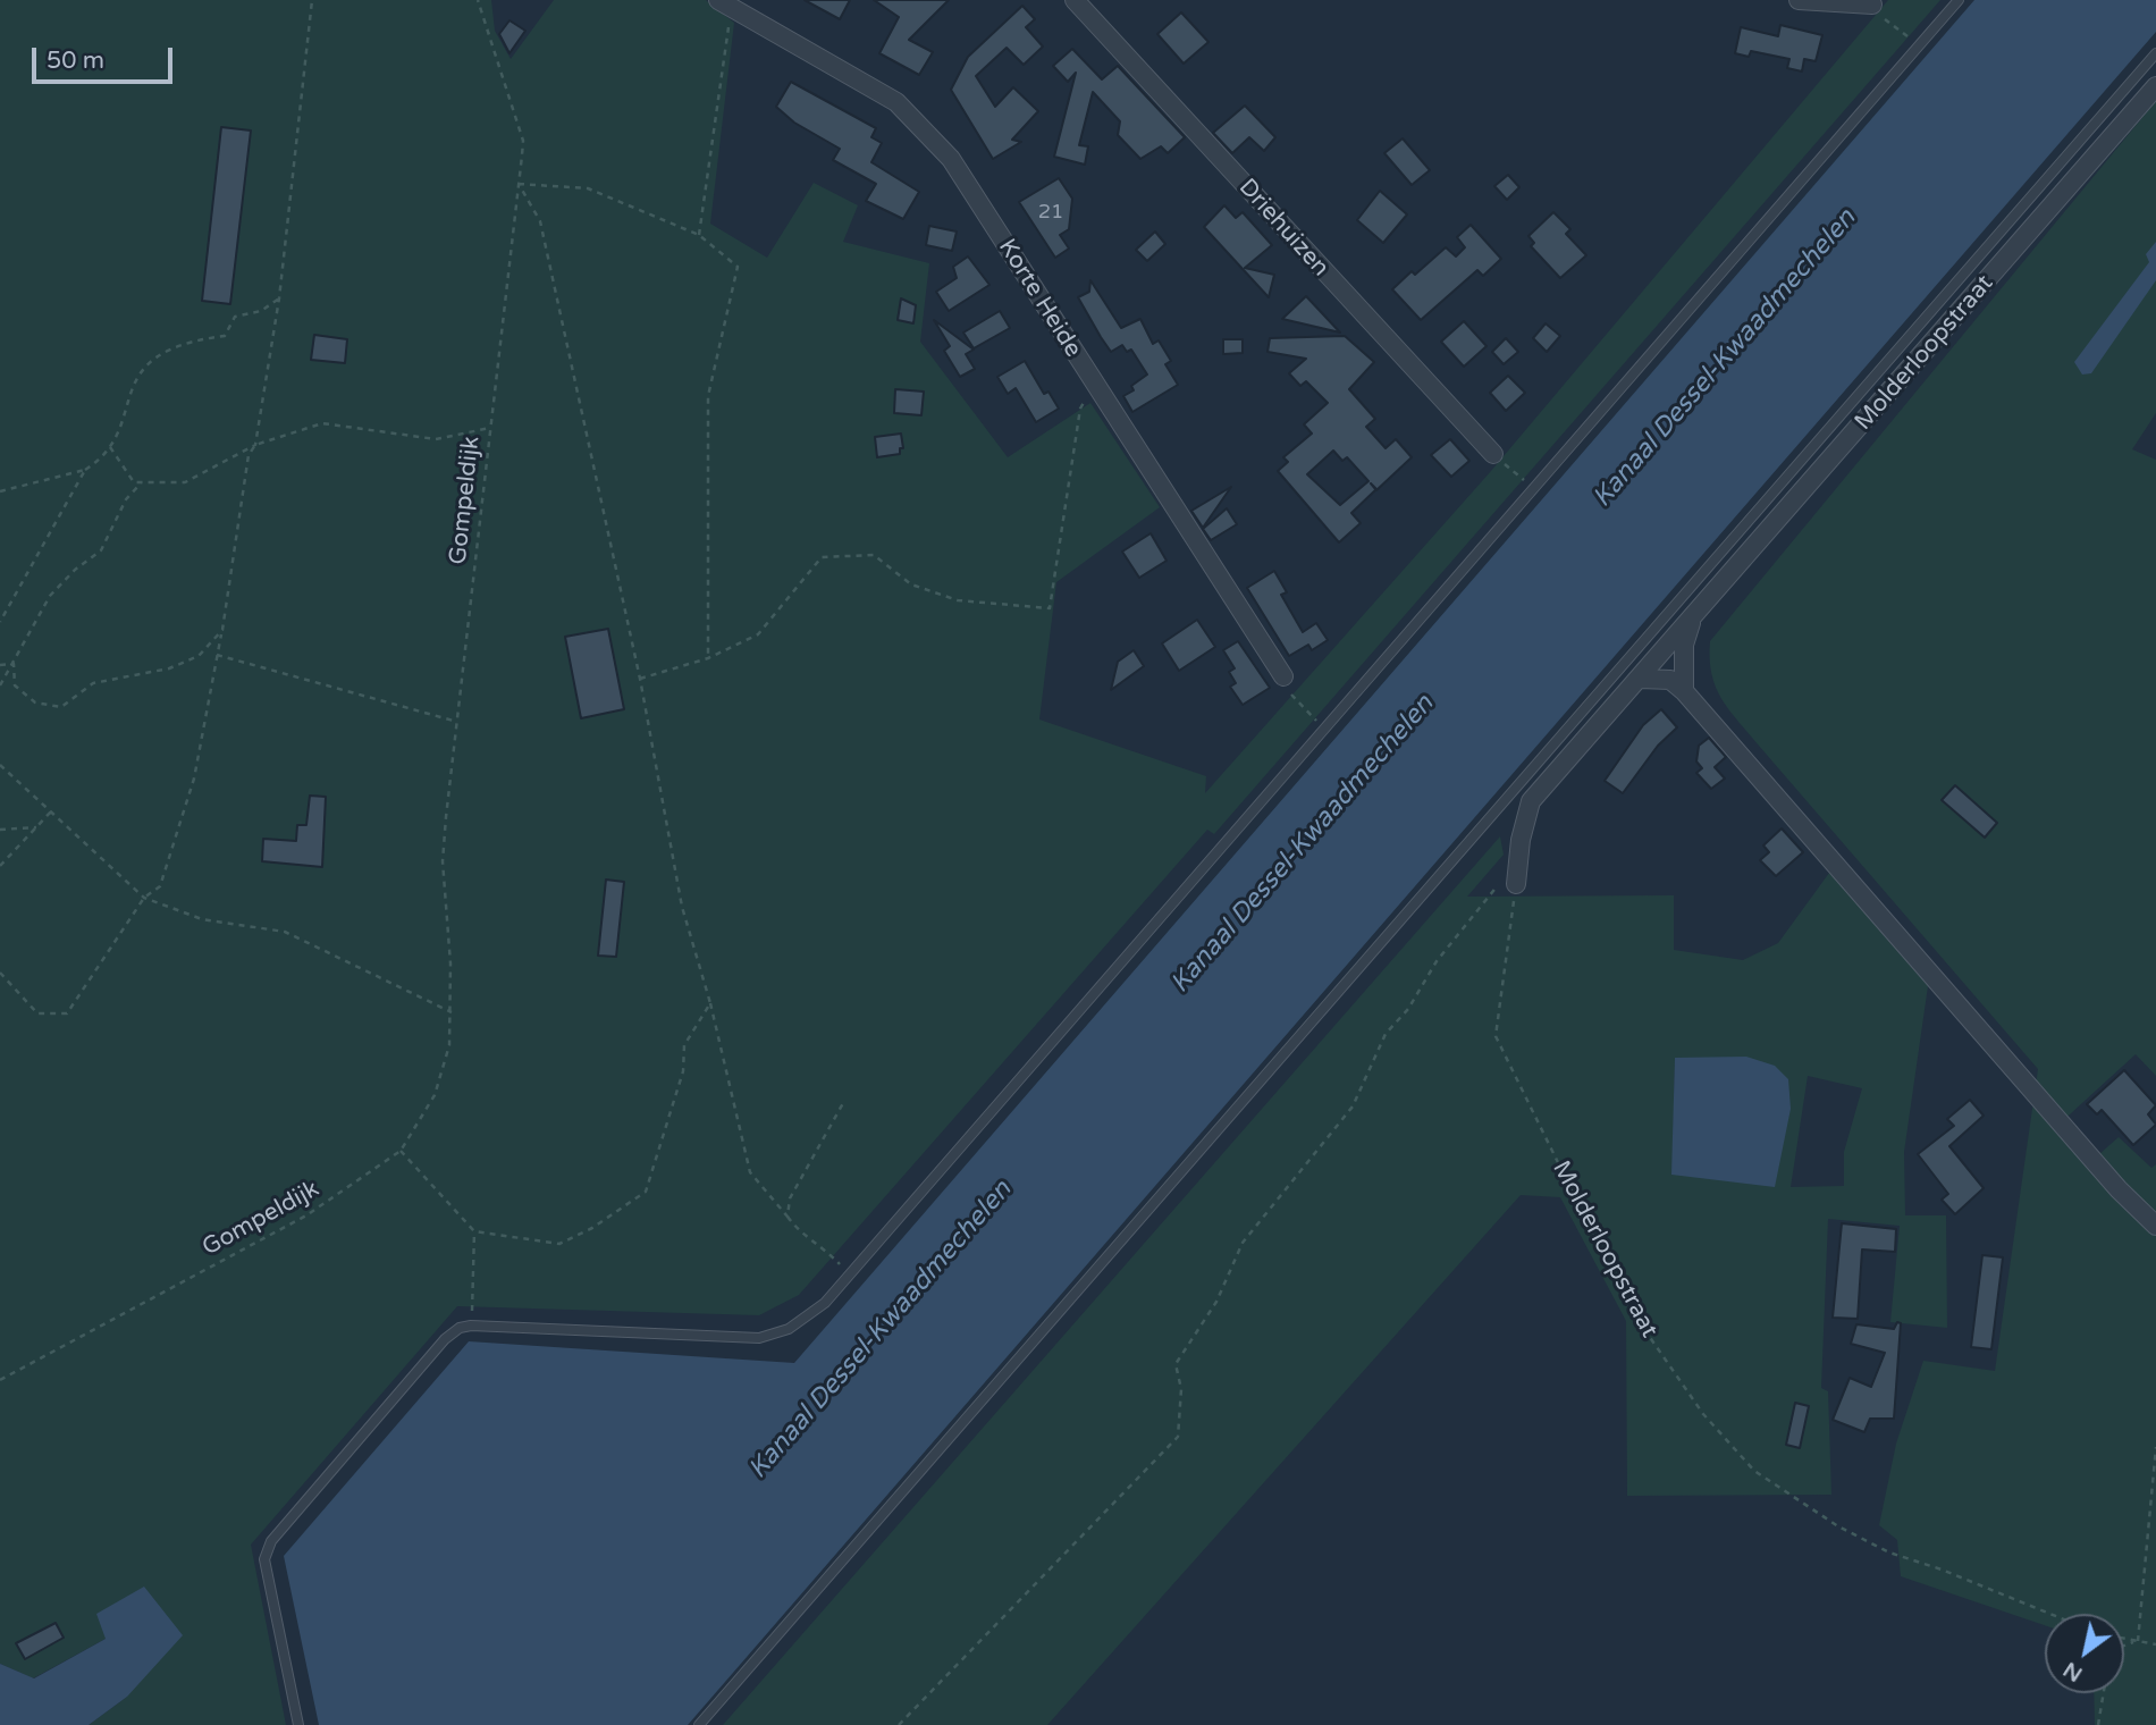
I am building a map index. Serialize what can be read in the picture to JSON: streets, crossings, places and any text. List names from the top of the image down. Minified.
{"streets":{"street":["Driehuizen","Korte Heide","Molderloopstraat"],"path":["Gompeldijk"]},"water":["Kanaal Dessel-Kwaadmechelen"],"house_numbers":["21"],"scale_bar":"50 m","north":"bottom left"}
